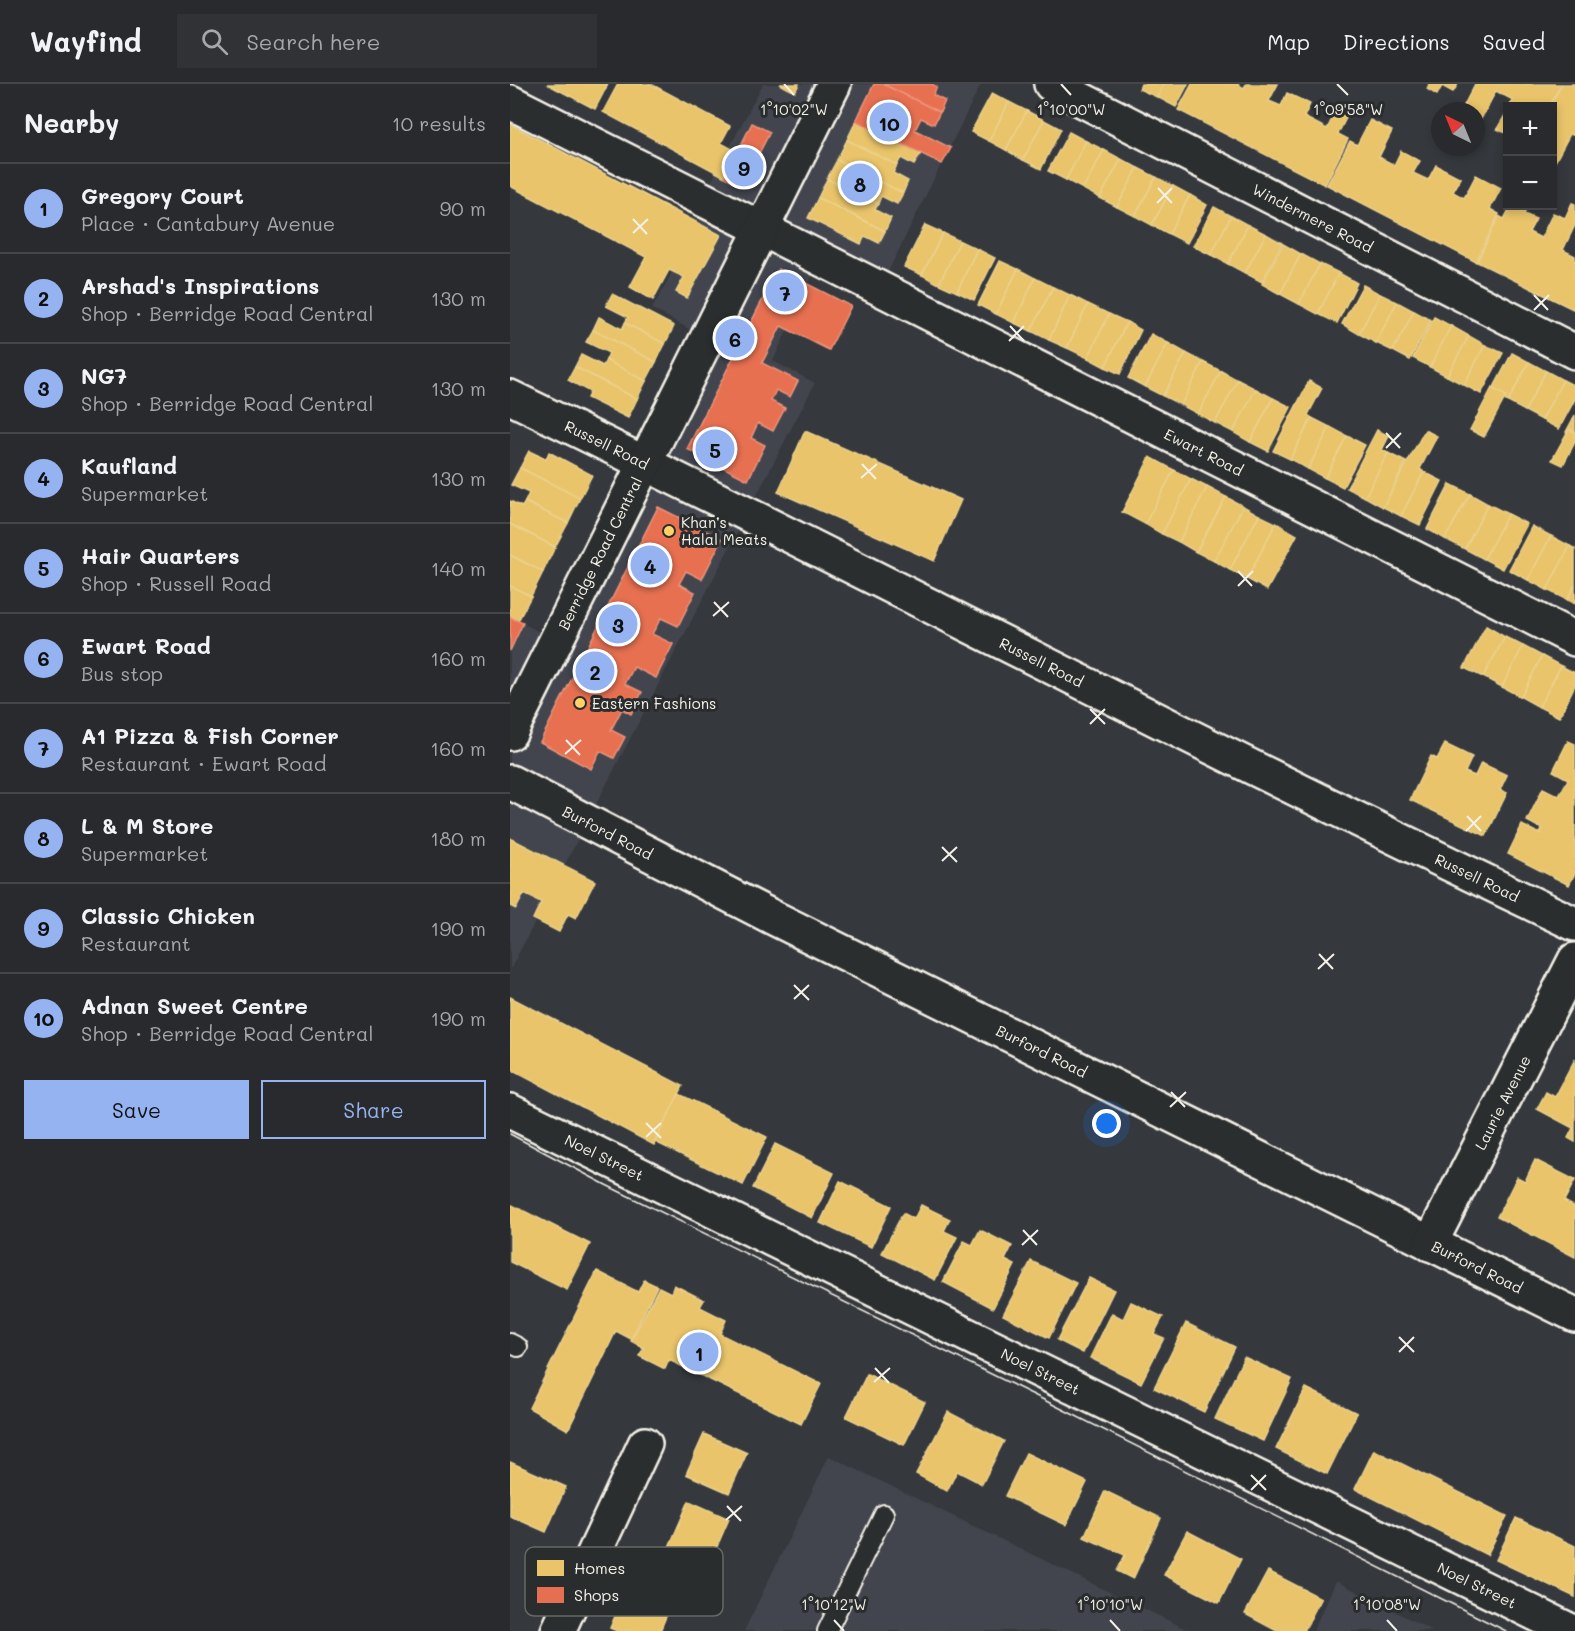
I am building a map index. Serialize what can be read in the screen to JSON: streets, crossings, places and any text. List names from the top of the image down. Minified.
{"streets":{"street":["Windermere Road","Russell Road","Ewart Road","Berridge Road Central","Burford Road","Laurie Avenue","Noel Street"]},"crossings":[["Russell Road","Berridge Road Central"],["Ewart Road","Berridge Road Central"],["Burford Road","Laurie Avenue"]],"places":["Khan's Halal Meats","Eastern Fashions"],"legend":["Homes","Shops"],"north":"top left","page":{"header":"Wayfind","search":"Search here","nav":["Map","Directions","Saved"],"heading":["Nearby","10 results"],"pins":["10","9","8","7","6","5","4","3","2","1"],"map_buttons":["+","−"],"list":[{"mark":"1","name":"Gregory Court","note":"Place · Cantabury Avenue","value":"90 m"},{"mark":"2","name":"Arshad's Inspirations","note":"Shop · Berridge Road Central","value":"130 m"},{"mark":"3","name":"NG7","note":"Shop · Berridge Road Central","value":"130 m"},{"mark":"4","name":"Kaufland","note":"Supermarket","value":"130 m"},{"mark":"5","name":"Hair Quarters","note":"Shop · Russell Road","value":"140 m"},{"mark":"6","name":"Ewart Road","note":"Bus stop","value":"160 m"},{"mark":"7","name":"A1 Pizza & Fish Corner","note":"Restaurant · Ewart Road","value":"160 m"},{"mark":"8","name":"L & M Store","note":"Supermarket","value":"180 m"},{"mark":"9","name":"Classic Chicken","note":"Restaurant","value":"190 m"},{"mark":"10","name":"Adnan Sweet Centre","note":"Shop · Berridge Road Central","value":"190 m"}],"buttons":["Save","Share"]},"coordinates":["1°10'02\"W","1°10'00\"W","1°09'58\"W","1°10'12\"W","1°10'10\"W","1°10'08\"W"]}
